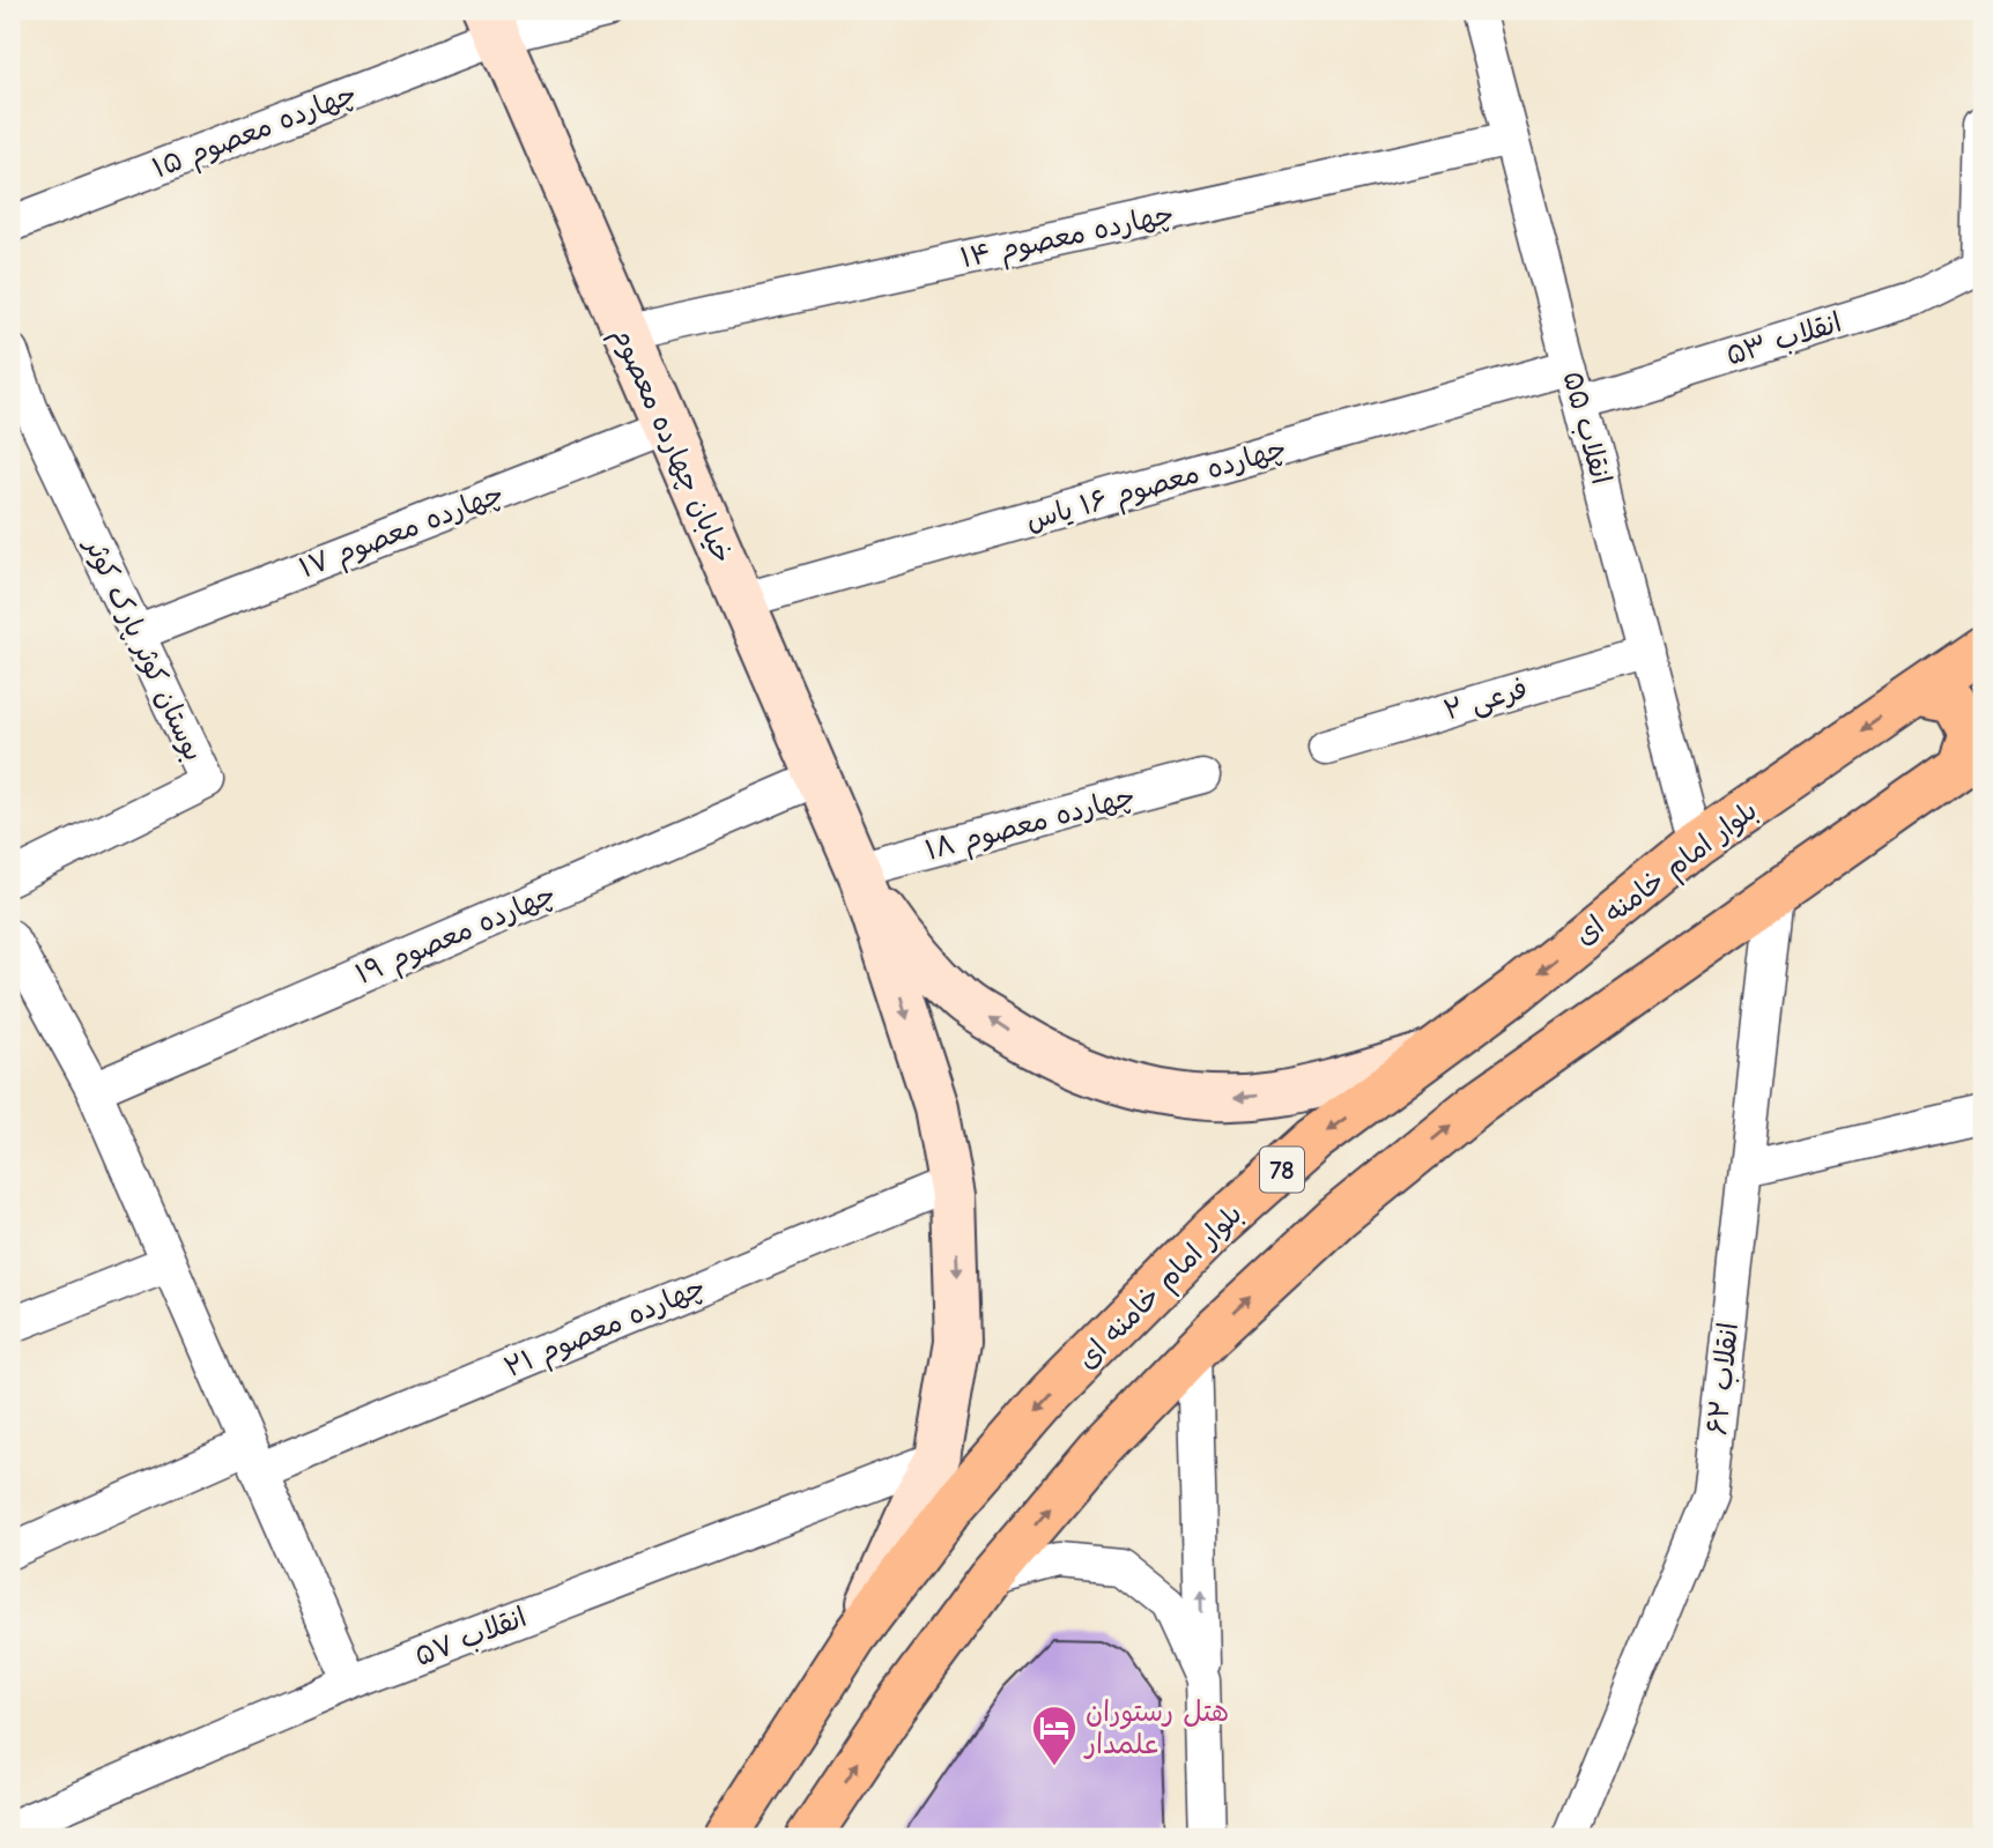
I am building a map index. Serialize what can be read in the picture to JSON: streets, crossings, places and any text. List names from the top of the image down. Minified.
{"streets":{"main road":["بلوار امام خامنه ای","78"],"street":["چهارده معصوم ۱۵","چهارده معصوم ۱۴","انقلاب ۵۳","انقلاب ۵۵","خیابان چهارده معصوم","چهارده معصوم ۱۶ یاس","چهارده معصوم ۱۷","بوستان کوثر پارک کوثر","فرعی ۲","چهارده معصوم ۱۸","چهارده معصوم ۱۹","چهارده معصوم ۲۱","انقلاب ۶۲","انقلاب ۵۷"]},"crossings":[["چهارده معصوم ۱۵","خیابان چهارده معصوم"],["چهارده معصوم ۱۴","انقلاب ۵۵"],["چهارده معصوم ۱۴","خیابان چهارده معصوم"],["انقلاب ۵۳","انقلاب ۵۵"],["انقلاب ۵۵","چهارده معصوم ۱۶ یاس"],["انقلاب ۵۵","فرعی ۲"],["انقلاب ۵۵","بلوار امام خامنه ای"],["خیابان چهارده معصوم","چهارده معصوم ۱۶ یاس"],["خیابان چهارده معصوم","چهارده معصوم ۱۷"],["خیابان چهارده معصوم","چهارده معصوم ۱۸"],["خیابان چهارده معصوم","چهارده معصوم ۱۹"],["چهارده معصوم ۱۷","بوستان کوثر پارک کوثر"],["78","انقلاب ۶۲"]],"places":{"hotel":["هتل رستوران علمدار"]}}
